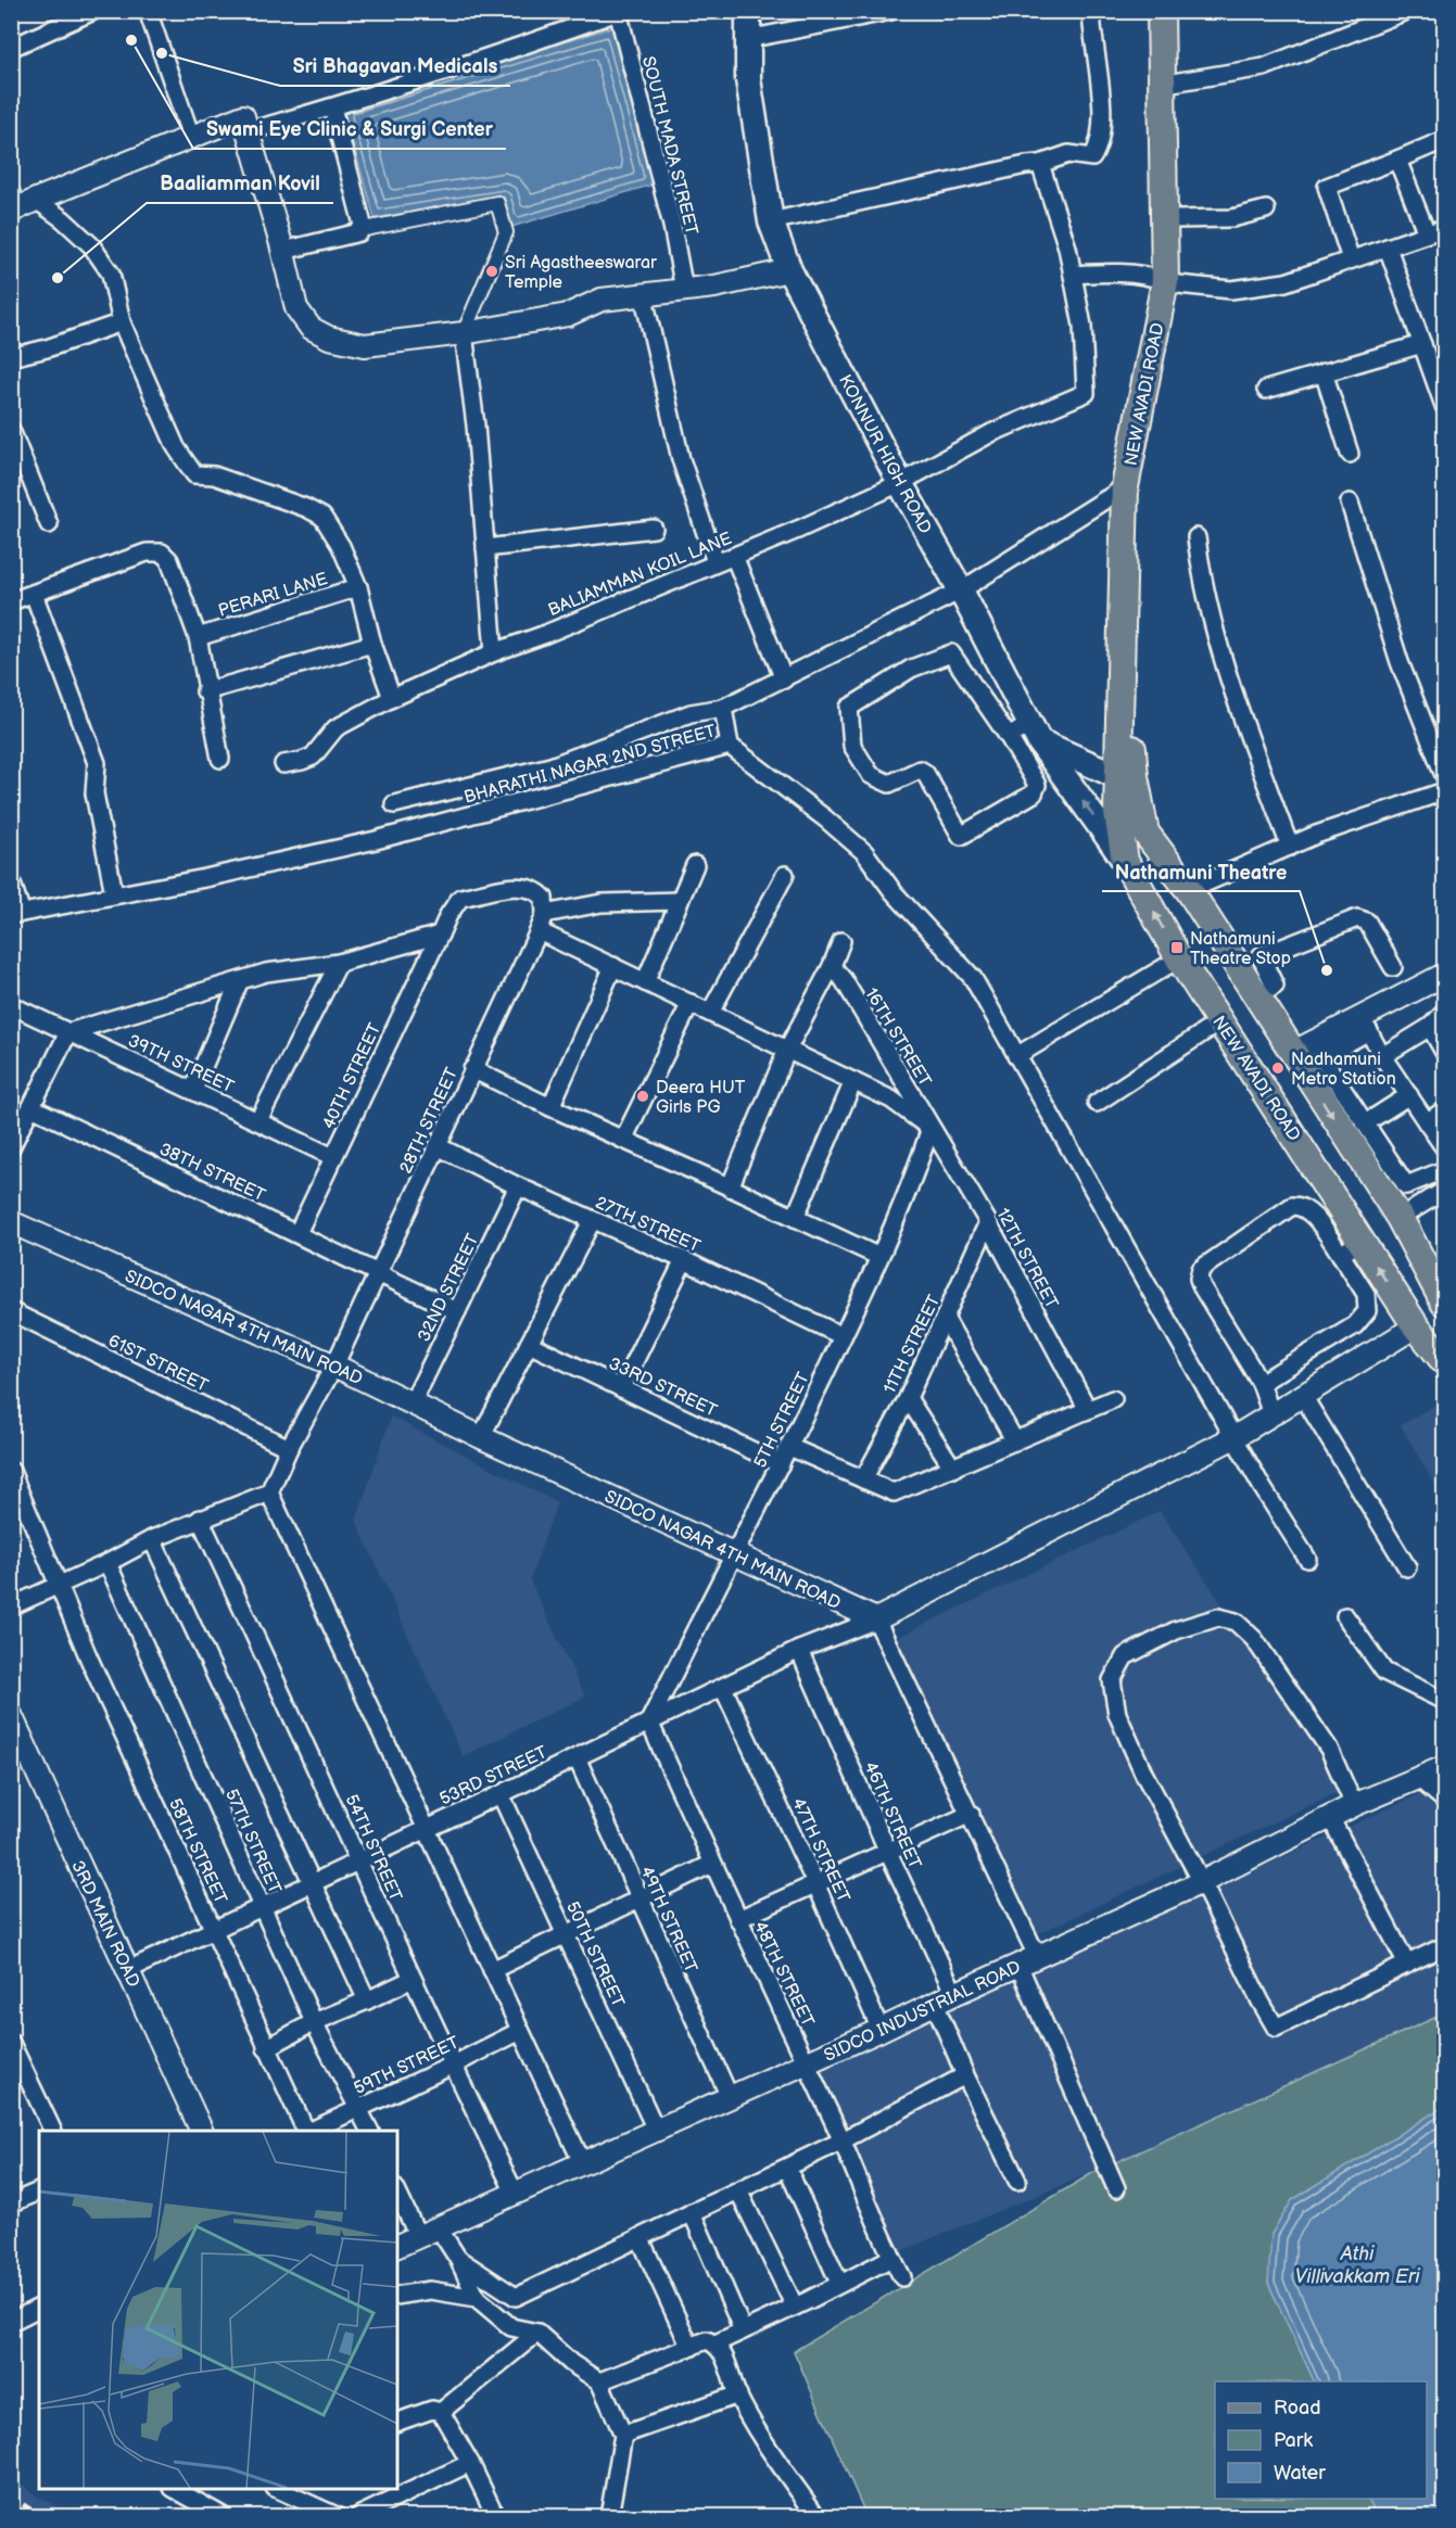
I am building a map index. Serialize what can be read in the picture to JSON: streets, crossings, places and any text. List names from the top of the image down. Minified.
{"streets":{"main road":["NEW AVADI ROAD","KONNUR HIGH ROAD"],"street":["SOUTH MADA STREET","BALIAMMAN KOIL LANE","PERARI LANE","BHARATHI NAGAR 2ND STREET","16TH STREET","39TH STREET","40TH STREET","28TH STREET","38TH STREET","27TH STREET","12TH STREET","32ND STREET","SIDCO NAGAR 4TH MAIN ROAD","11TH STREET","61ST STREET","33RD STREET","5TH STREET","53RD STREET","46TH STREET","57TH STREET","54TH STREET","47TH STREET","58TH STREET","49TH STREET","3RD MAIN ROAD","50TH STREET","48TH STREET","SIDCO INDUSTRIAL ROAD","59TH STREET"]},"crossings":[["NEW AVADI ROAD","KONNUR HIGH ROAD"],["NEW AVADI ROAD","BHARATHI NAGAR 2ND STREET"],["KONNUR HIGH ROAD","BALIAMMAN KOIL LANE"],["KONNUR HIGH ROAD","BHARATHI NAGAR 2ND STREET"],["16TH STREET","12TH STREET"],["16TH STREET","5TH STREET"],["39TH STREET","40TH STREET"],["40TH STREET","28TH STREET"],["40TH STREET","38TH STREET"],["28TH STREET","38TH STREET"],["28TH STREET","27TH STREET"],["28TH STREET","SIDCO NAGAR 4TH MAIN ROAD"],["28TH STREET","61ST STREET"],["38TH STREET","32ND STREET"],["27TH STREET","32ND STREET"],["27TH STREET","5TH STREET"],["12TH STREET","11TH STREET"],["12TH STREET","5TH STREET"],["32ND STREET","SIDCO NAGAR 4TH MAIN ROAD"],["SIDCO NAGAR 4TH MAIN ROAD","5TH STREET"],["SIDCO NAGAR 4TH MAIN ROAD","53RD STREET"],["33RD STREET","5TH STREET"],["5TH STREET","53RD STREET"],["5TH STREET","48TH STREET"],["53RD STREET","46TH STREET"],["53RD STREET","57TH STREET"],["53RD STREET","54TH STREET"],["53RD STREET","47TH STREET"],["53RD STREET","58TH STREET"],["53RD STREET","49TH STREET"],["53RD STREET","3RD MAIN ROAD"],["53RD STREET","50TH STREET"],["53RD STREET","48TH STREET"],["46TH STREET","SIDCO INDUSTRIAL ROAD"],["57TH STREET","59TH STREET"],["54TH STREET","SIDCO INDUSTRIAL ROAD"],["54TH STREET","59TH STREET"],["47TH STREET","SIDCO INDUSTRIAL ROAD"],["49TH STREET","SIDCO INDUSTRIAL ROAD"],["50TH STREET","SIDCO INDUSTRIAL ROAD"],["48TH STREET","SIDCO INDUSTRIAL ROAD"]],"water":["Athi Villivakkam Eri"],"places":{"other":["Swami Eye Clinic & Surgi Center","Sri Bhagavan Medicals","Sri Agastheeswarar Temple","Baaliamman Kovil","Nathamuni Theatre","Nadhamuni Metro Station","Deera HUT Girls PG"],"transit":["Nathamuni Theatre Stop"]},"legend":["Road","Park","Water"]}
